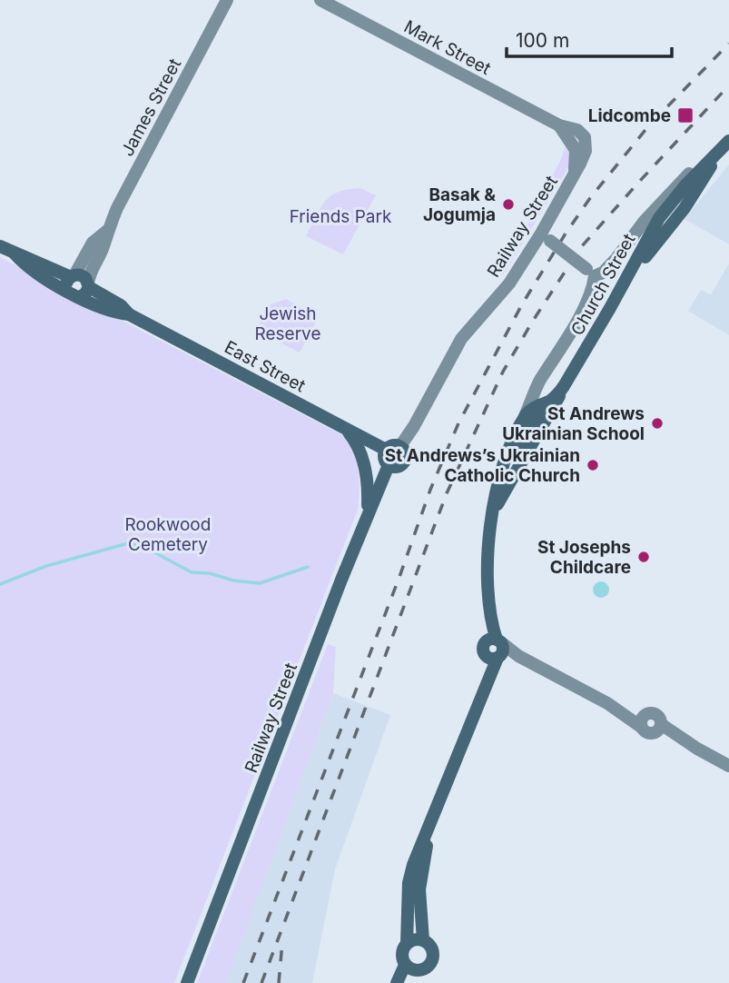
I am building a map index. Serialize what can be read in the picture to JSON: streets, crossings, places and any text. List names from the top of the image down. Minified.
{"streets":{"main road":["Railway Street","Church Street","East Street"],"street":["Mark Street","James Street"]},"crossings":[["Mark Street","Railway Street"],["James Street","East Street"],["Railway Street","East Street"]],"parks":["Friends Park","Jewish Reserve","Rookwood Cemetery"],"places":{"transit":["Lidcombe"],"other":["Basak & Jogumja","St Andrews Ukrainian School","St Andrews’s Ukrainian Catholic Church","St Josephs Childcare"]},"scale_bar":"100 m"}
